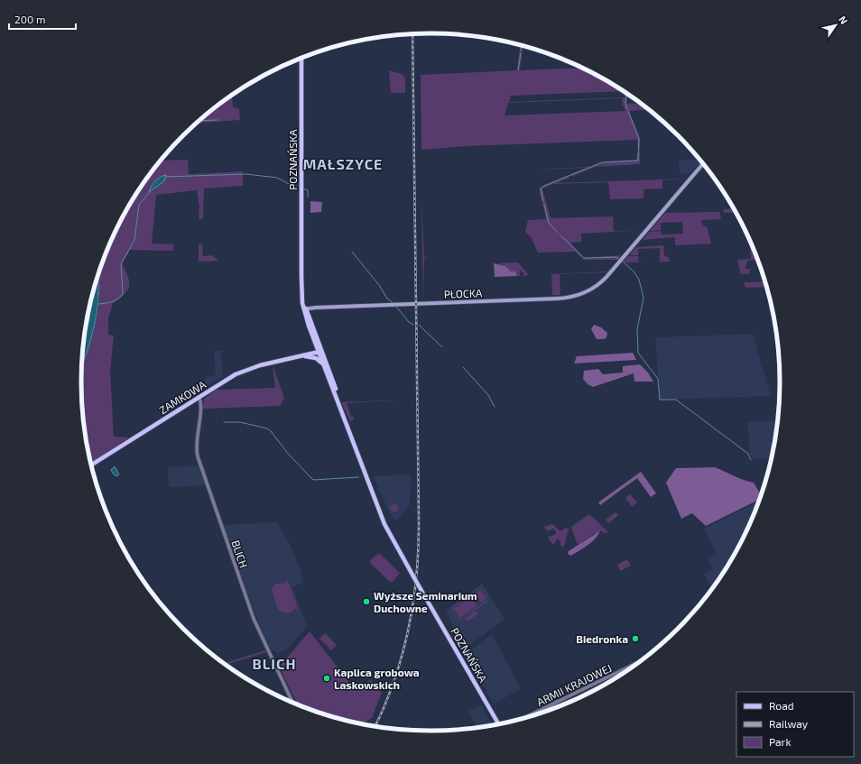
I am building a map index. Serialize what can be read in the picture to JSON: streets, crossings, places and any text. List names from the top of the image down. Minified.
{"streets":{"main road":["POZNAŃSKA","PŁOCKA","ZAMKOWA"],"street":["BLICH","ARMII KRAJOWEJ"]},"crossings":[["POZNAŃSKA","PŁOCKA"],["POZNAŃSKA","ZAMKOWA"],["ZAMKOWA","BLICH"]],"districts":["MAŁSZYCE","BLICH"],"places":["Wyższe Seminarium Duchowne","Biedronka","Kaplica grobowa Laskowskich"],"legend":["Road","Railway","Park"],"scale_bar":"200 m","north":"top right"}
